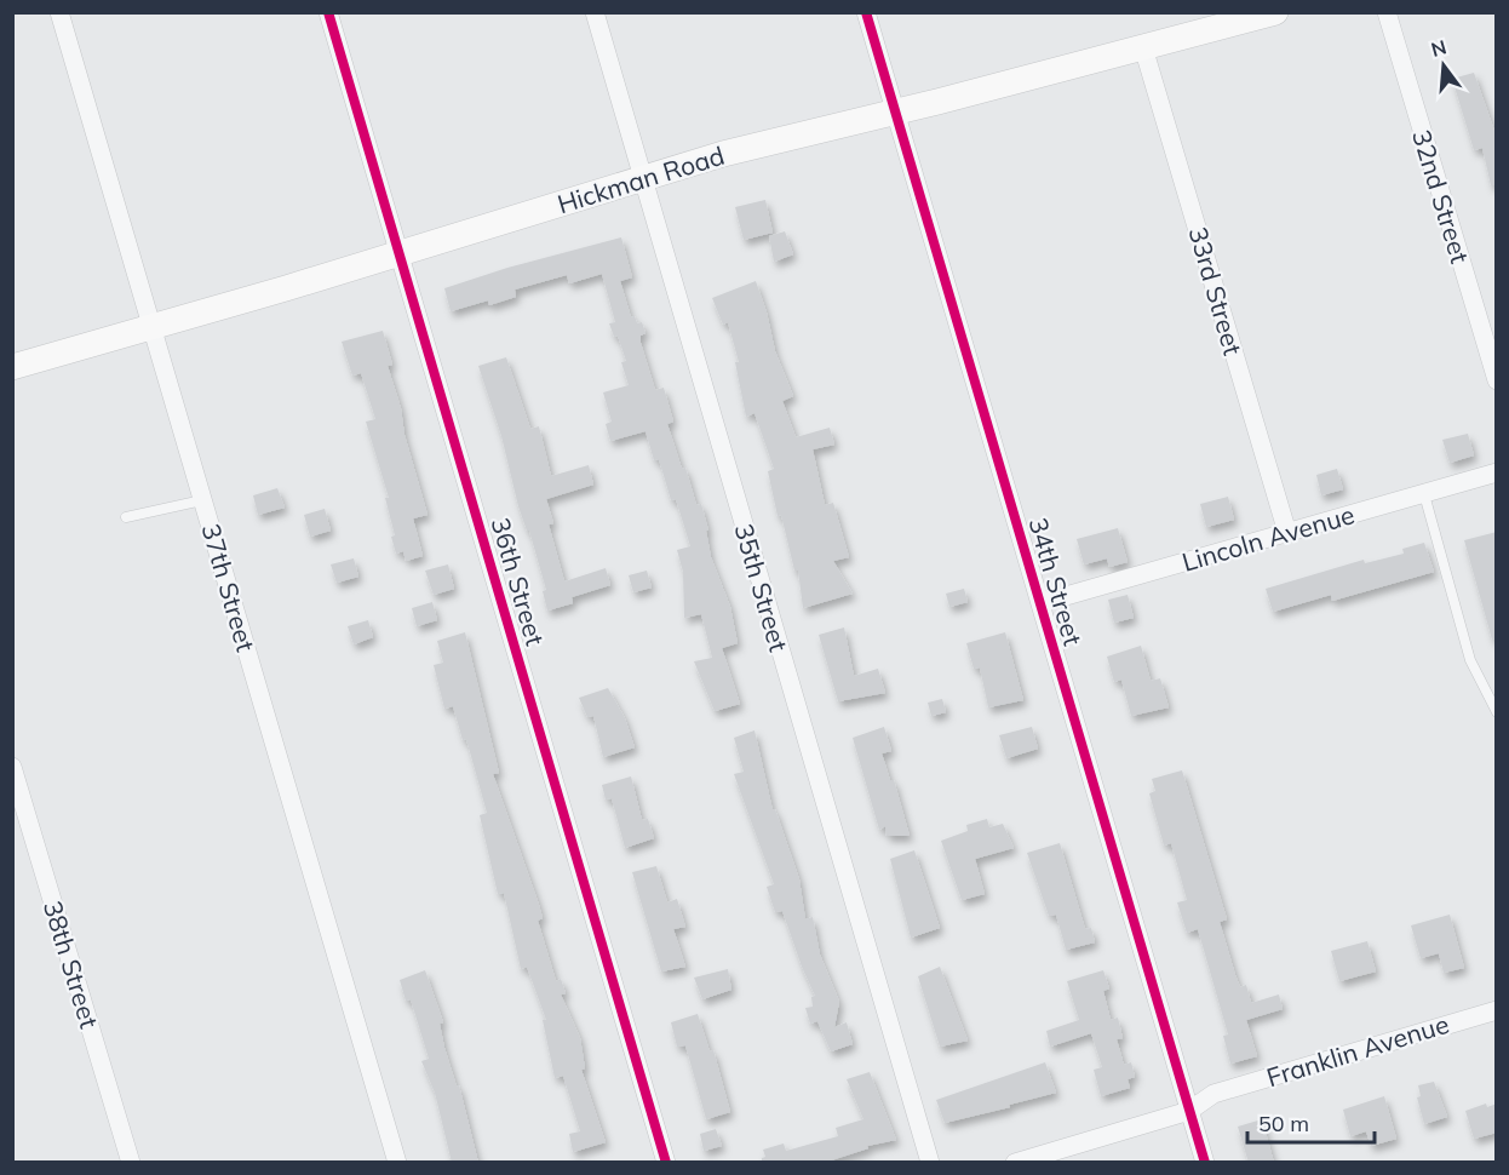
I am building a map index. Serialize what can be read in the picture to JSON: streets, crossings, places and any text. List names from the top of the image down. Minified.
{"streets":{"main road":["Hickman Road"],"street":["32nd Street","33rd Street","Lincoln Avenue","36th Street","34th Street","37th Street","35th Street","38th Street","Franklin Avenue"]},"crossings":[["Hickman Road","33rd Street"],["Hickman Road","36th Street"],["Hickman Road","34th Street"],["Hickman Road","37th Street"],["Hickman Road","35th Street"],["33rd Street","Lincoln Avenue"],["Lincoln Avenue","34th Street"],["34th Street","Franklin Avenue"]],"scale_bar":"50 m","north":"top"}
